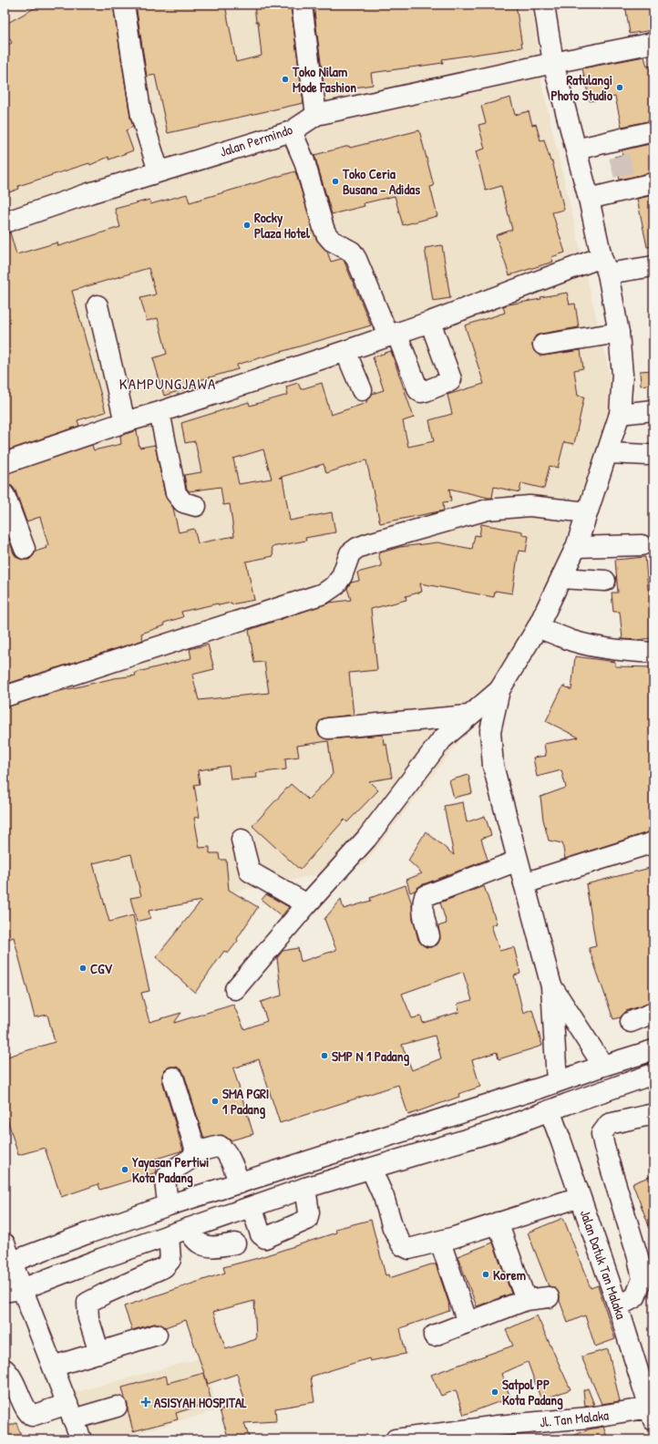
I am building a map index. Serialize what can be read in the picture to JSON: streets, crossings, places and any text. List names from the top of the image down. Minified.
{"streets":{"main road":["Jalan Permindo","Jalan Datuk Tan Malaka","Jl. Tan Malaka"]},"crossings":[["Jalan Datuk Tan Malaka","Jl. Tan Malaka"]],"districts":["KAMPUNGJAWA"],"places":{"other":["Toko Nilam Mode Fashion","Ratulangi Photo Studio","Toko Ceria Busana - Adidas","Rocky Plaza Hotel","CGV","SMP N 1 Padang","SMA PGRI 1 Padang","Yayasan Pertiwi Kota Padang","Korem","Satpol PP Kota Padang"],"health":["ASISYAH HOSPITAL"]}}
